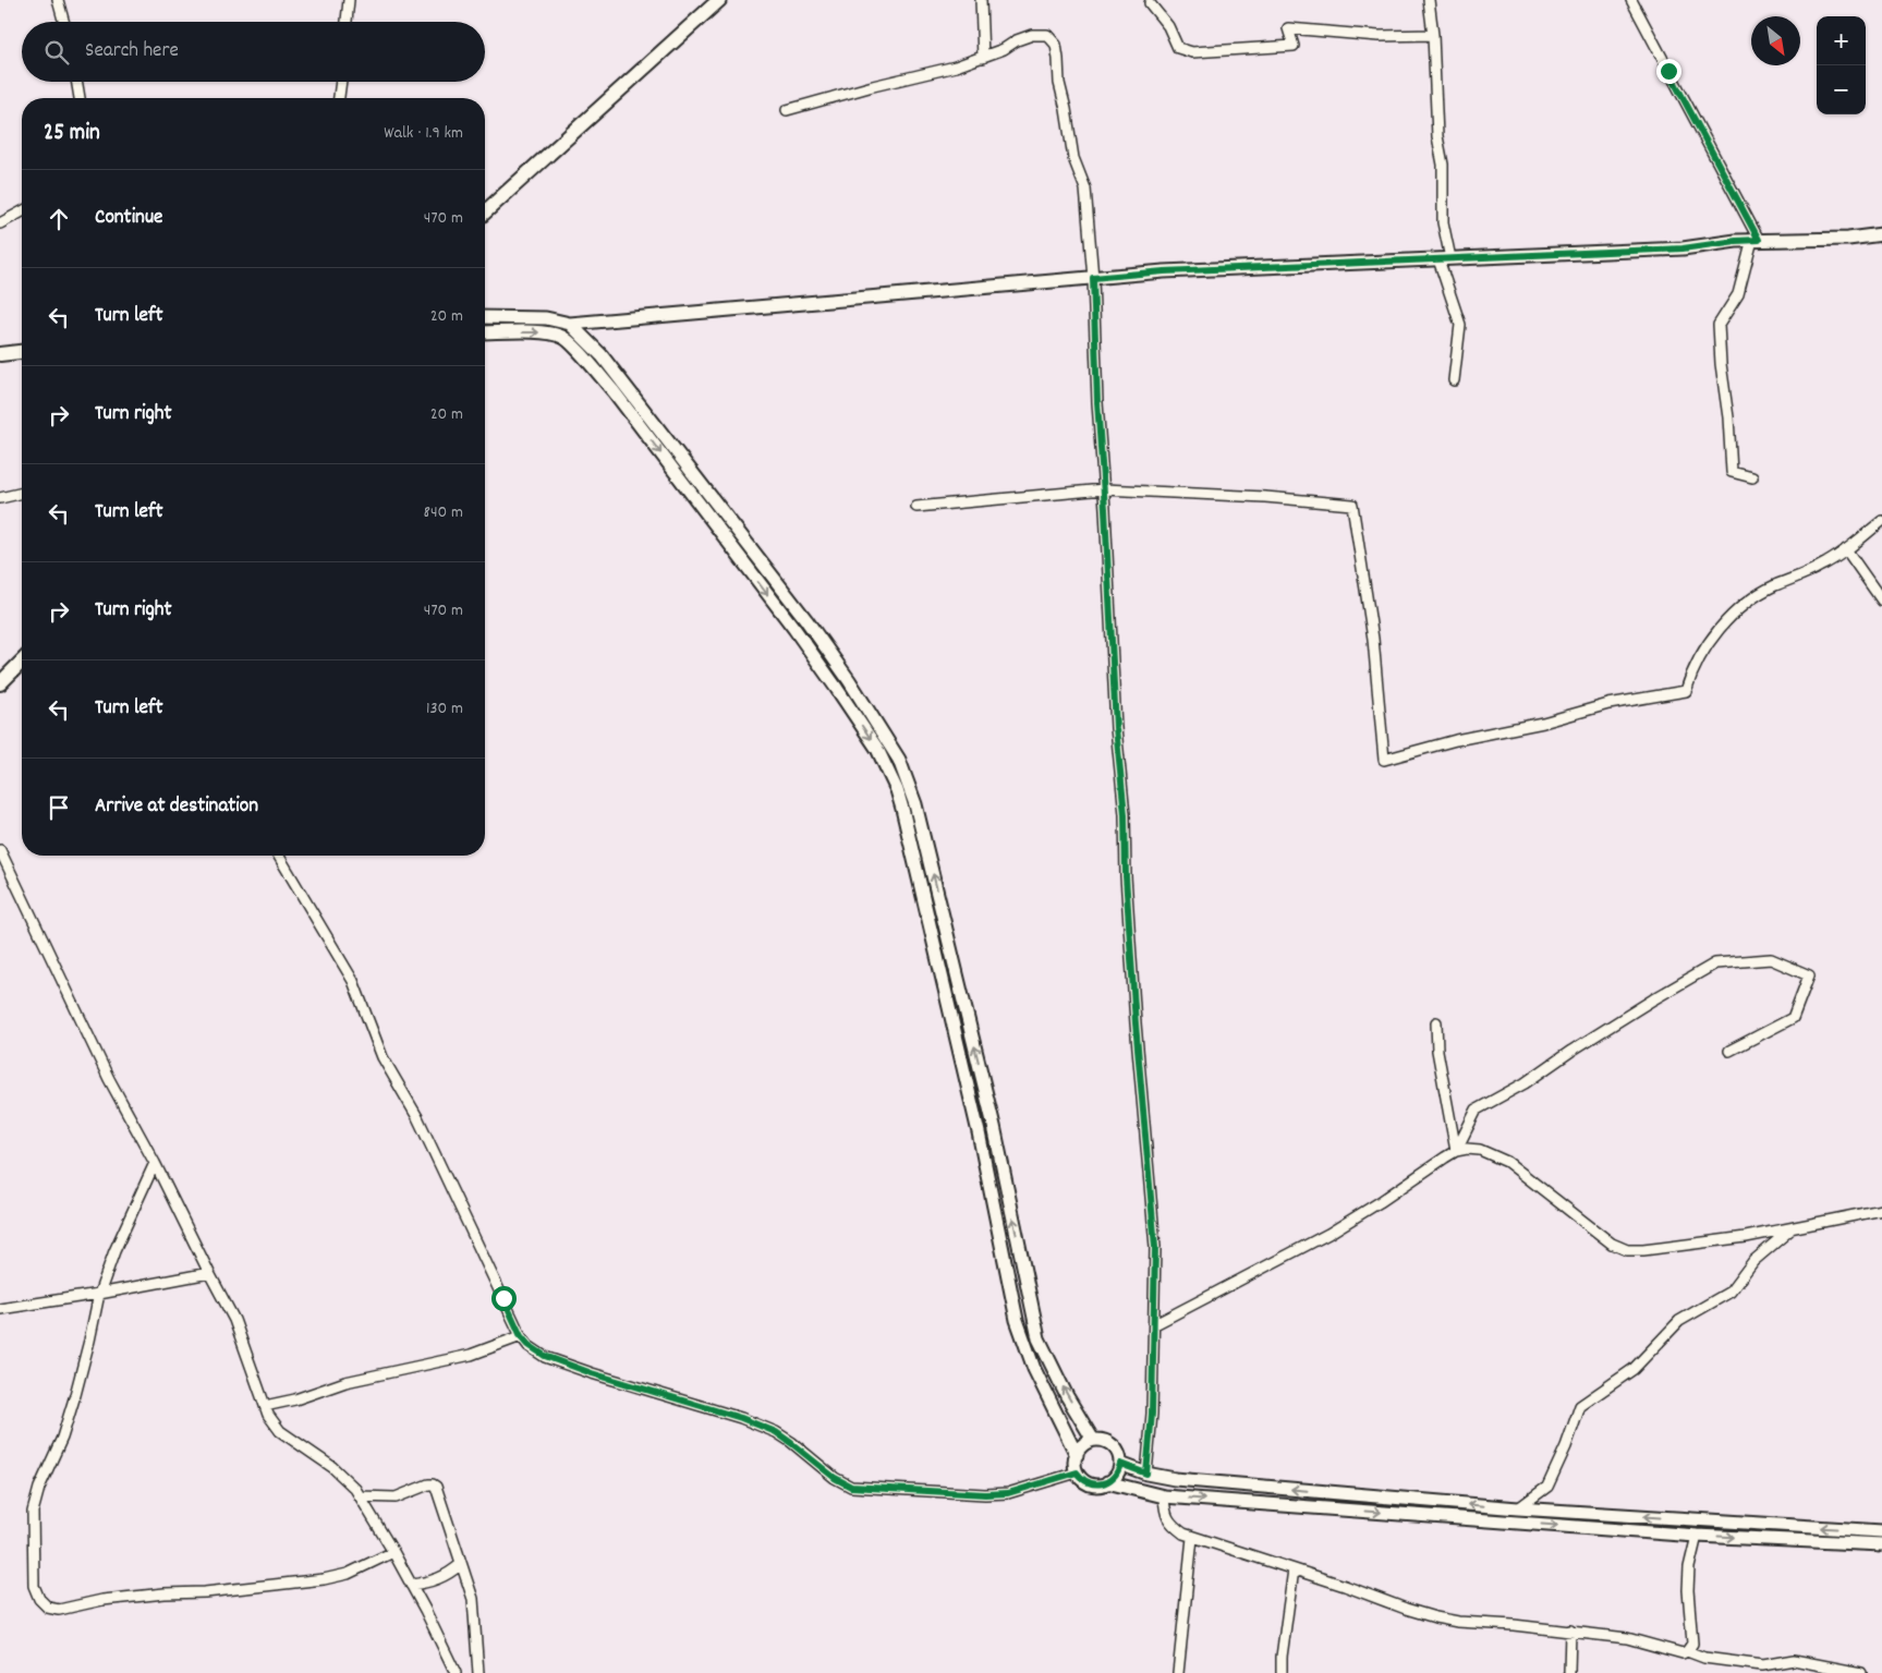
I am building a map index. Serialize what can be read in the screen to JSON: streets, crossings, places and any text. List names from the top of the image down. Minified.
{"north":"bottom right","page":{"map_buttons":["+","−"],"search":"Search here","heading":["25 min","Walk · 1.9 km"],"list":[["Continue","470 m"],["Turn left","20 m"],["Turn right","20 m"],["Turn left","840 m"],["Turn right","470 m"],["Turn left","130 m"],"Arrive at destination"]}}
